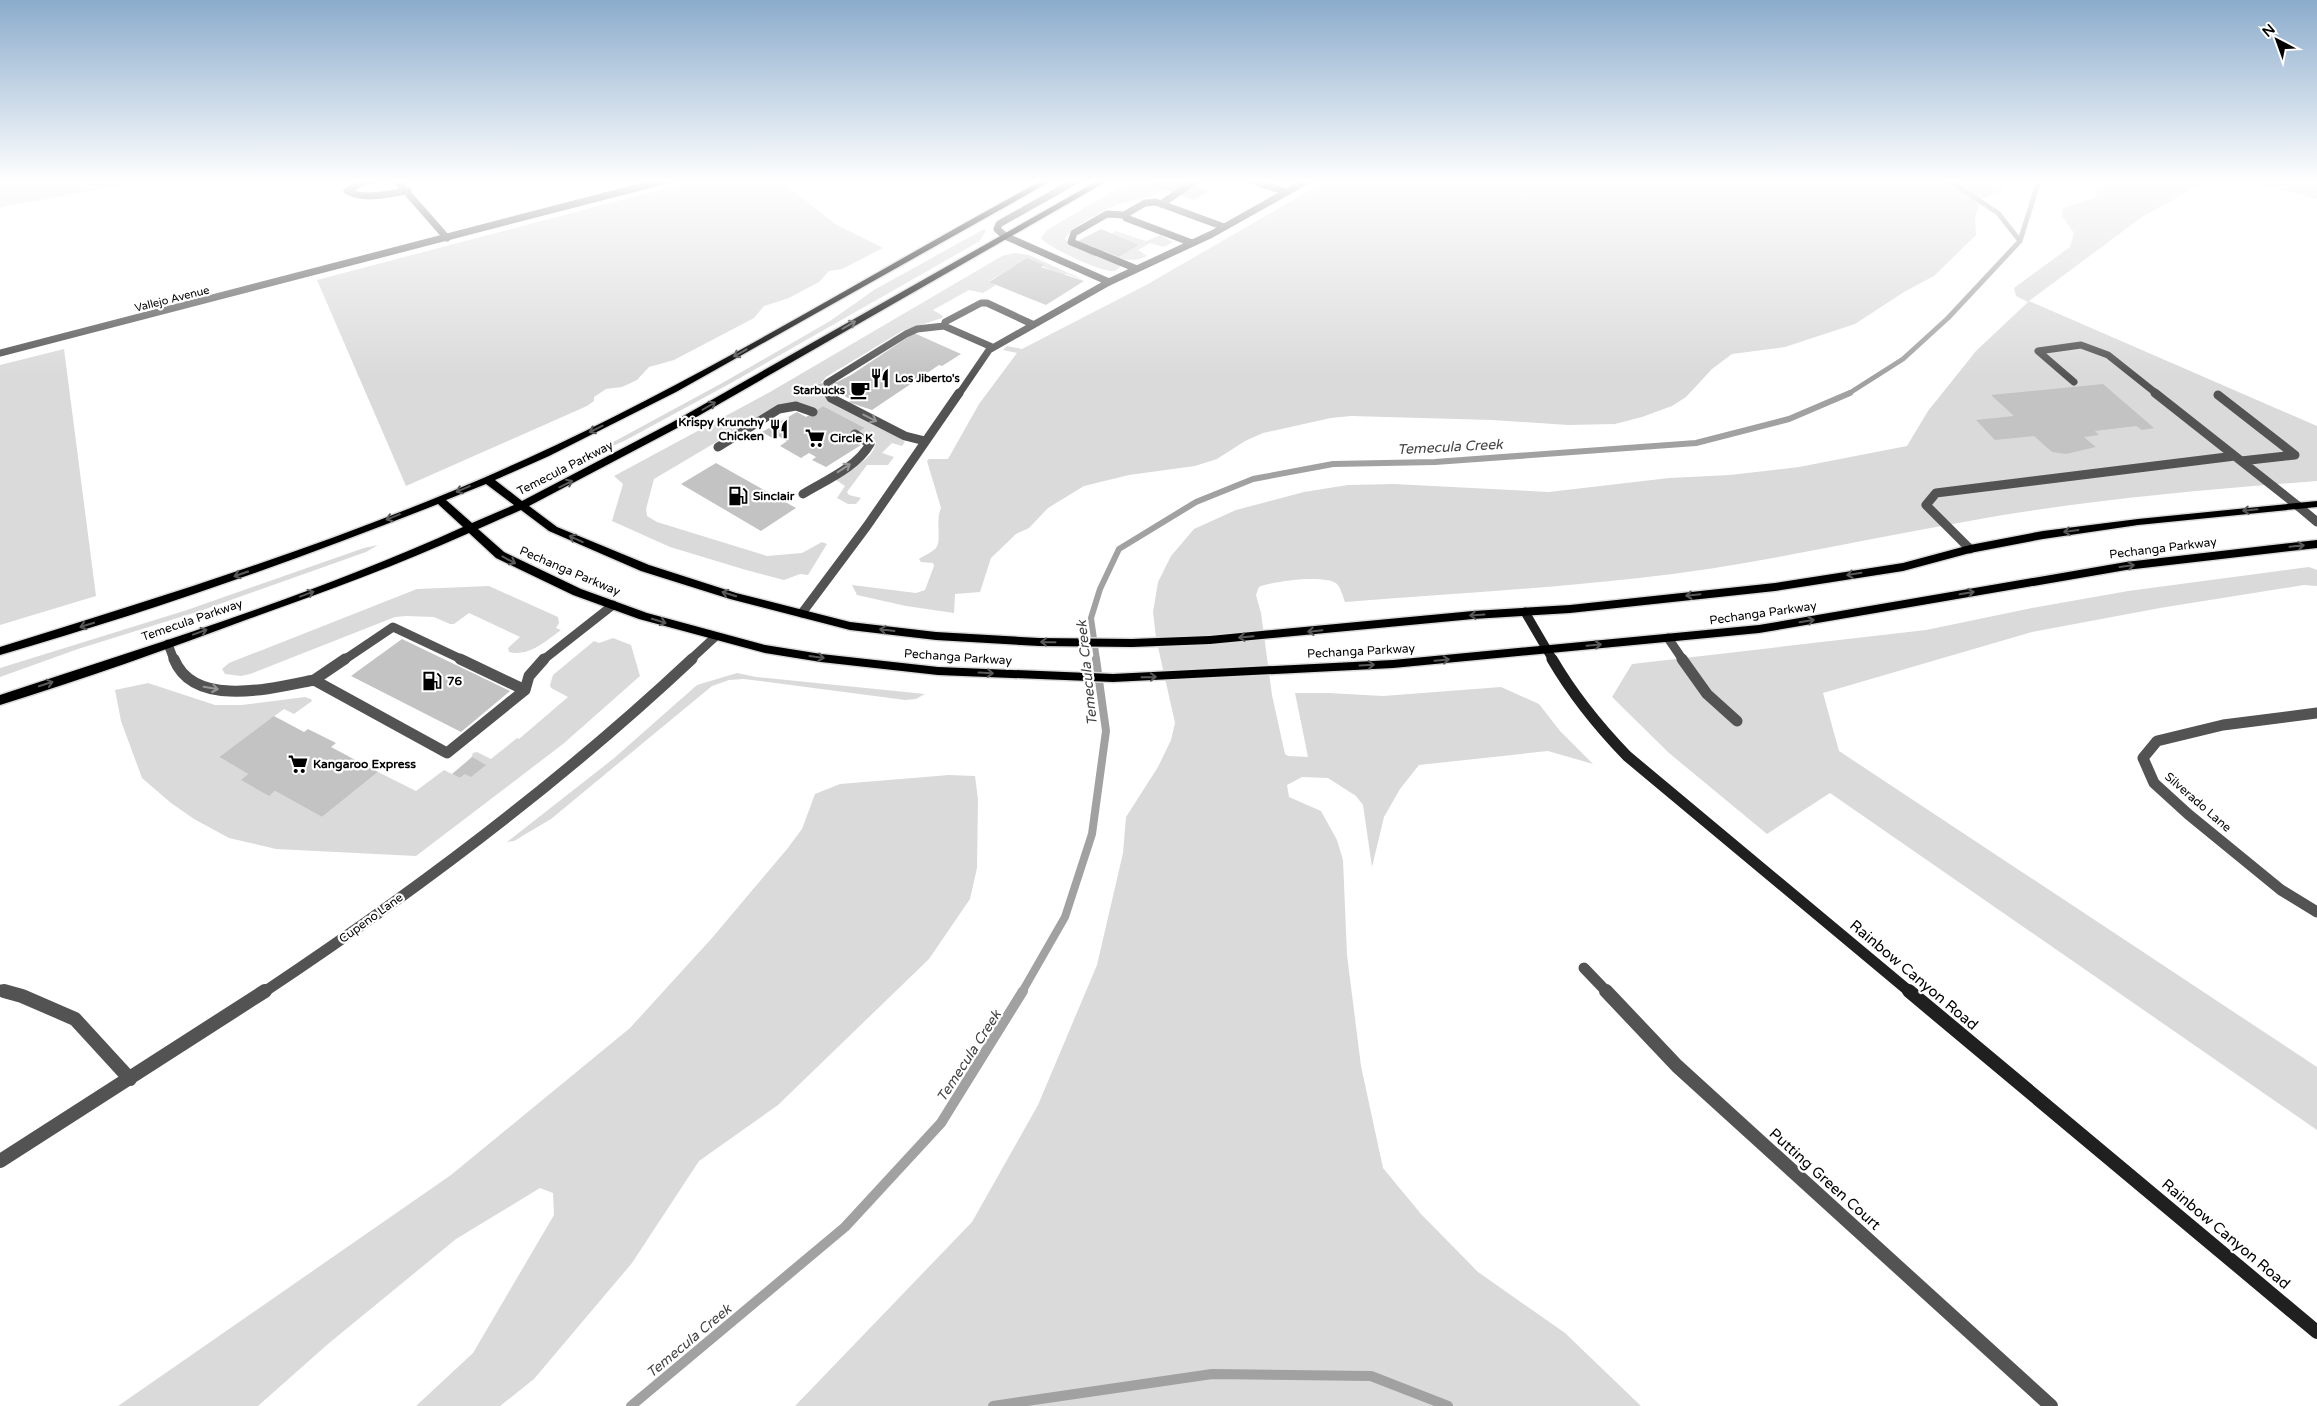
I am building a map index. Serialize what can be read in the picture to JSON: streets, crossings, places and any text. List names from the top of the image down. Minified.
{"streets":{"main road":["Temecula Parkway","Pechanga Parkway","Rainbow Canyon Road"],"street":["Vallejo Avenue","Silverado Lane","Cupeno Lane","Putting Green Court"]},"crossings":[["Temecula Parkway","Pechanga Parkway"],["Pechanga Parkway","Cupeno Lane"],["Pechanga Parkway","Rainbow Canyon Road"]],"water":["Temecula Creek"],"places":{"restaurant":["Los Jiberto's","Krispy Krunchy Chicken"],"cafe":["Starbucks"],"supermarket":["Circle K","Kangaroo Express"],"fuel station":["Sinclair","76"]},"north":"top left"}
